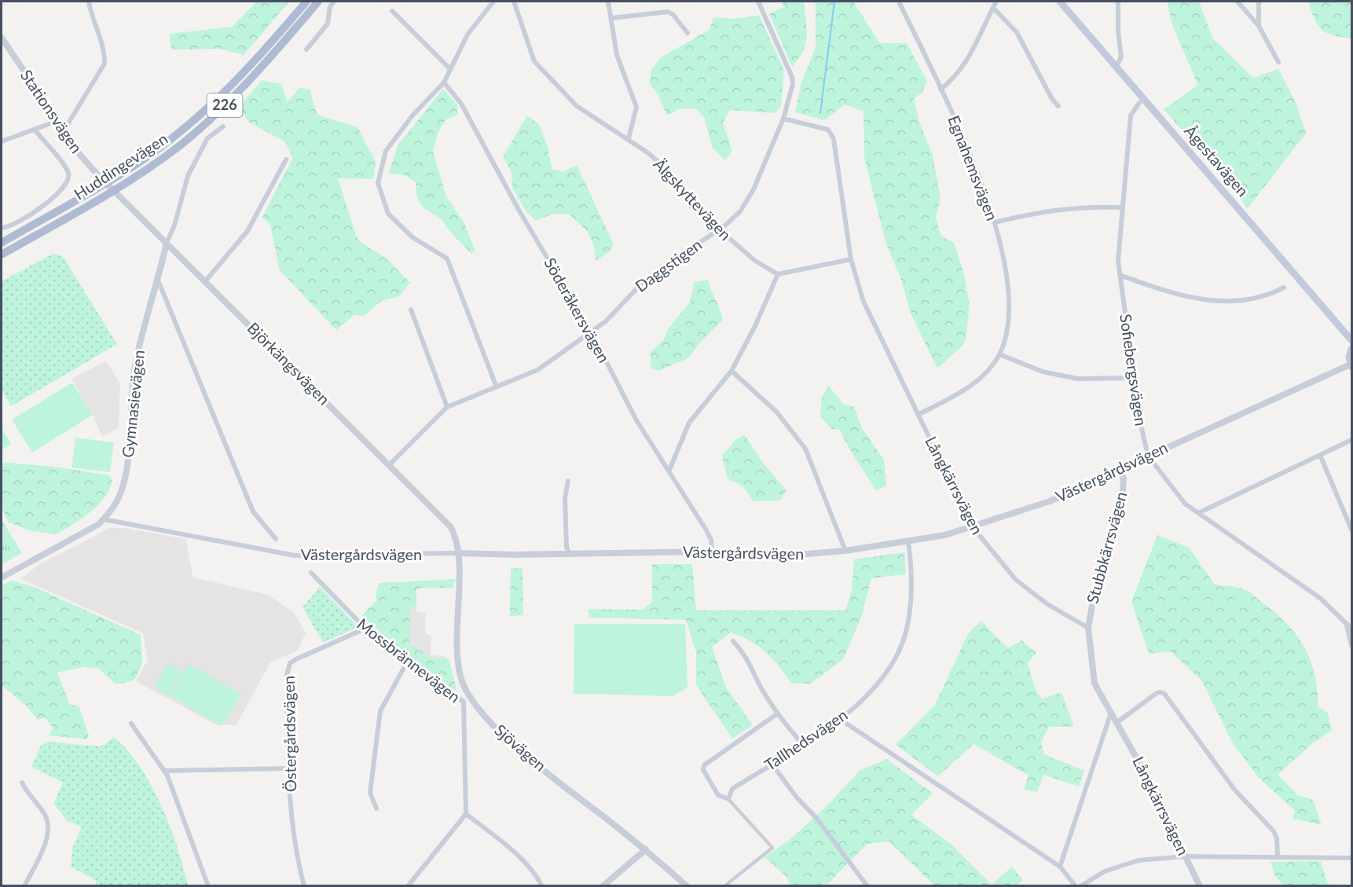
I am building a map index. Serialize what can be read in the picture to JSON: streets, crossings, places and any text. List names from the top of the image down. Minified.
{"streets":{"main road":["226","Ågestavägen","Huddingevägen"],"street":["Stationsvägen","Egnahemsvägen","Älgskyttevägen","Daggstigen","Söderåkersvägen","Björkängsvägen","Sofiebergsvägen","Gymnasievägen","Västergårdsvägen","Långkärrsvägen","Stubbkärrsvägen","Mossbrännevägen","Östergårdsvägen","Tallhedsvägen","Sjövägen"]},"crossings":[["Stationsvägen","Huddingevägen"],["Stationsvägen","Björkängsvägen"],["Huddingevägen","Björkängsvägen"],["Egnahemsvägen","Långkärrsvägen"],["Älgskyttevägen","Daggstigen"],["Daggstigen","Söderåkersvägen"],["Daggstigen","Björkängsvägen"],["Daggstigen","Långkärrsvägen"],["Söderåkersvägen","Västergårdsvägen"],["Björkängsvägen","Gymnasievägen"],["Björkängsvägen","Västergårdsvägen"],["Björkängsvägen","Sjövägen"],["Sofiebergsvägen","Västergårdsvägen"],["Gymnasievägen","Västergårdsvägen"],["Västergårdsvägen","Långkärrsvägen"],["Västergårdsvägen","Stubbkärrsvägen"],["Västergårdsvägen","Tallhedsvägen"],["Västergårdsvägen","Sjövägen"],["Långkärrsvägen","Stubbkärrsvägen"],["Mossbrännevägen","Östergårdsvägen"]]}
